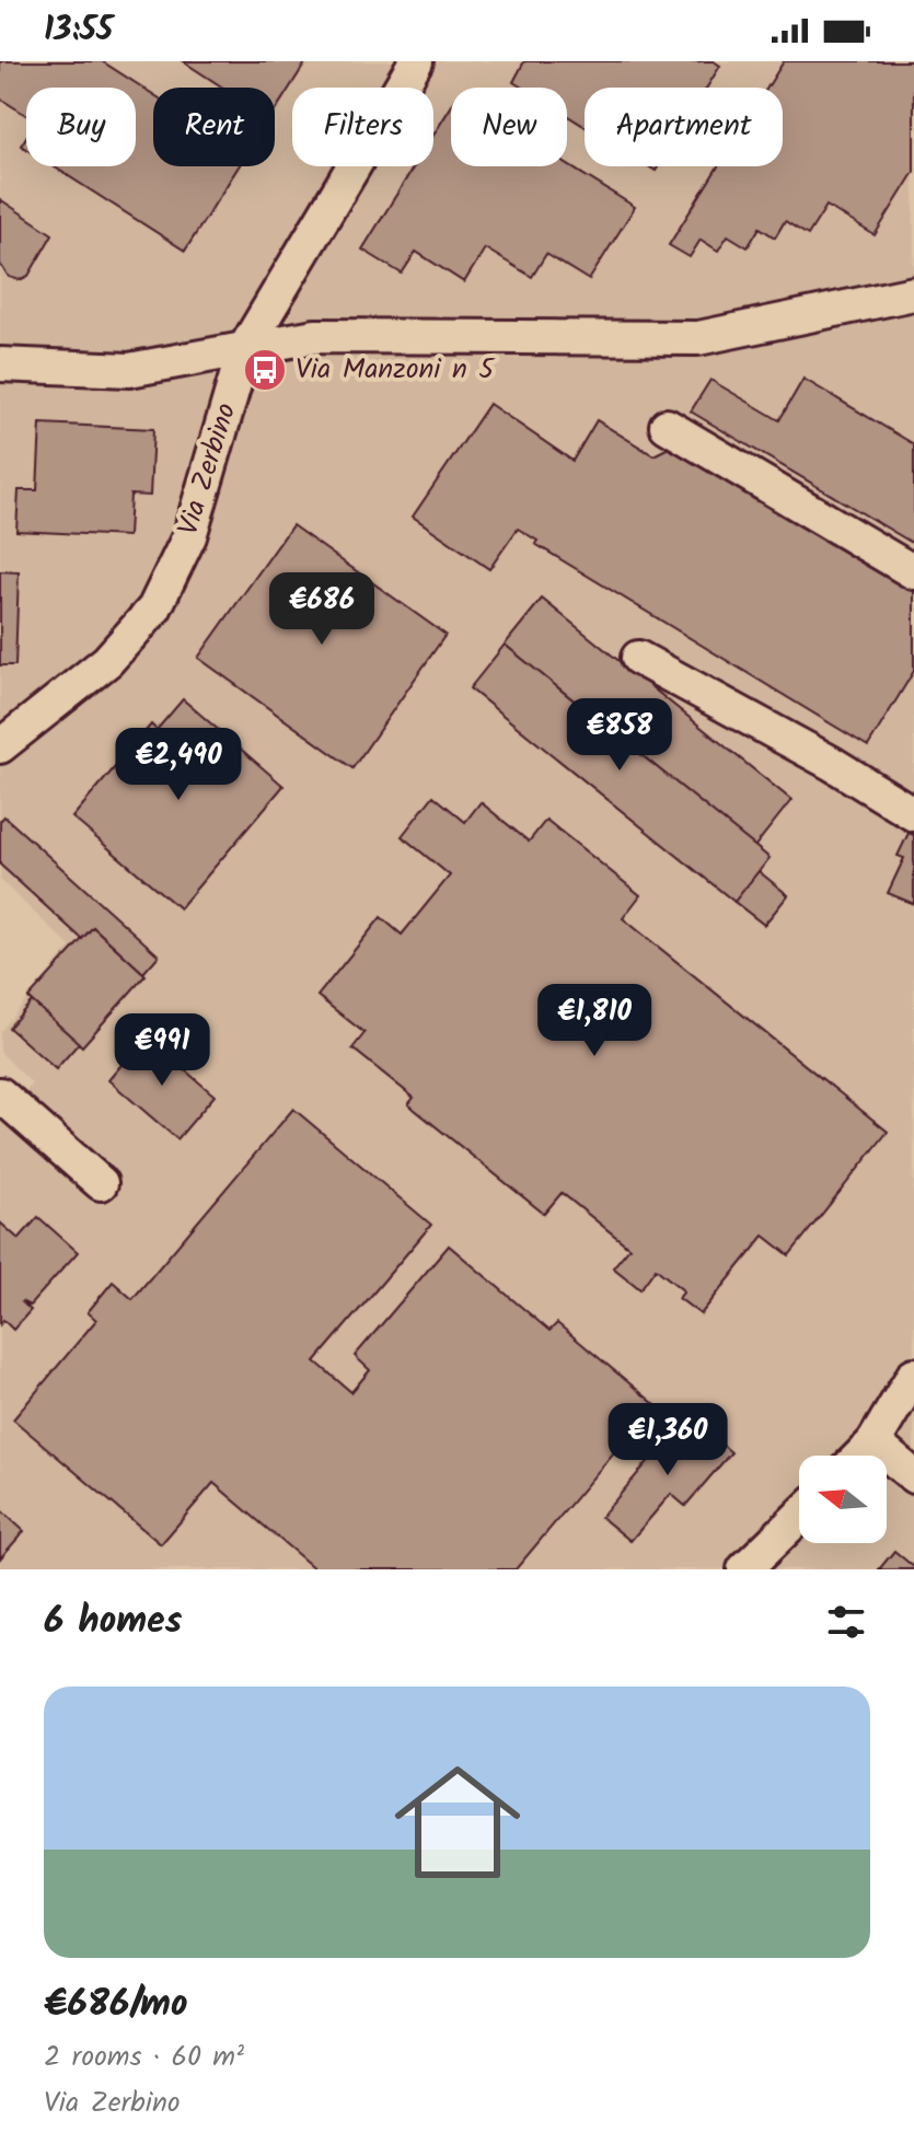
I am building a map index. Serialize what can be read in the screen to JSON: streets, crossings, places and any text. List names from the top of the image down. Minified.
{"streets":{"street":["Via Zerbino"]},"places":{"bus stop":["Via Manzoni n 5"]},"north":"left","page":{"status":"13:55","chip":["Buy","Rent","Filters","New","Apartment"],"price":["€686","€858","€2,490","€1,810","€991","€1,360"],"heading":"6 homes","list":[{"name":"€686/mo","note":"2 rooms · 60 m² · Via Zerbino"}]}}
